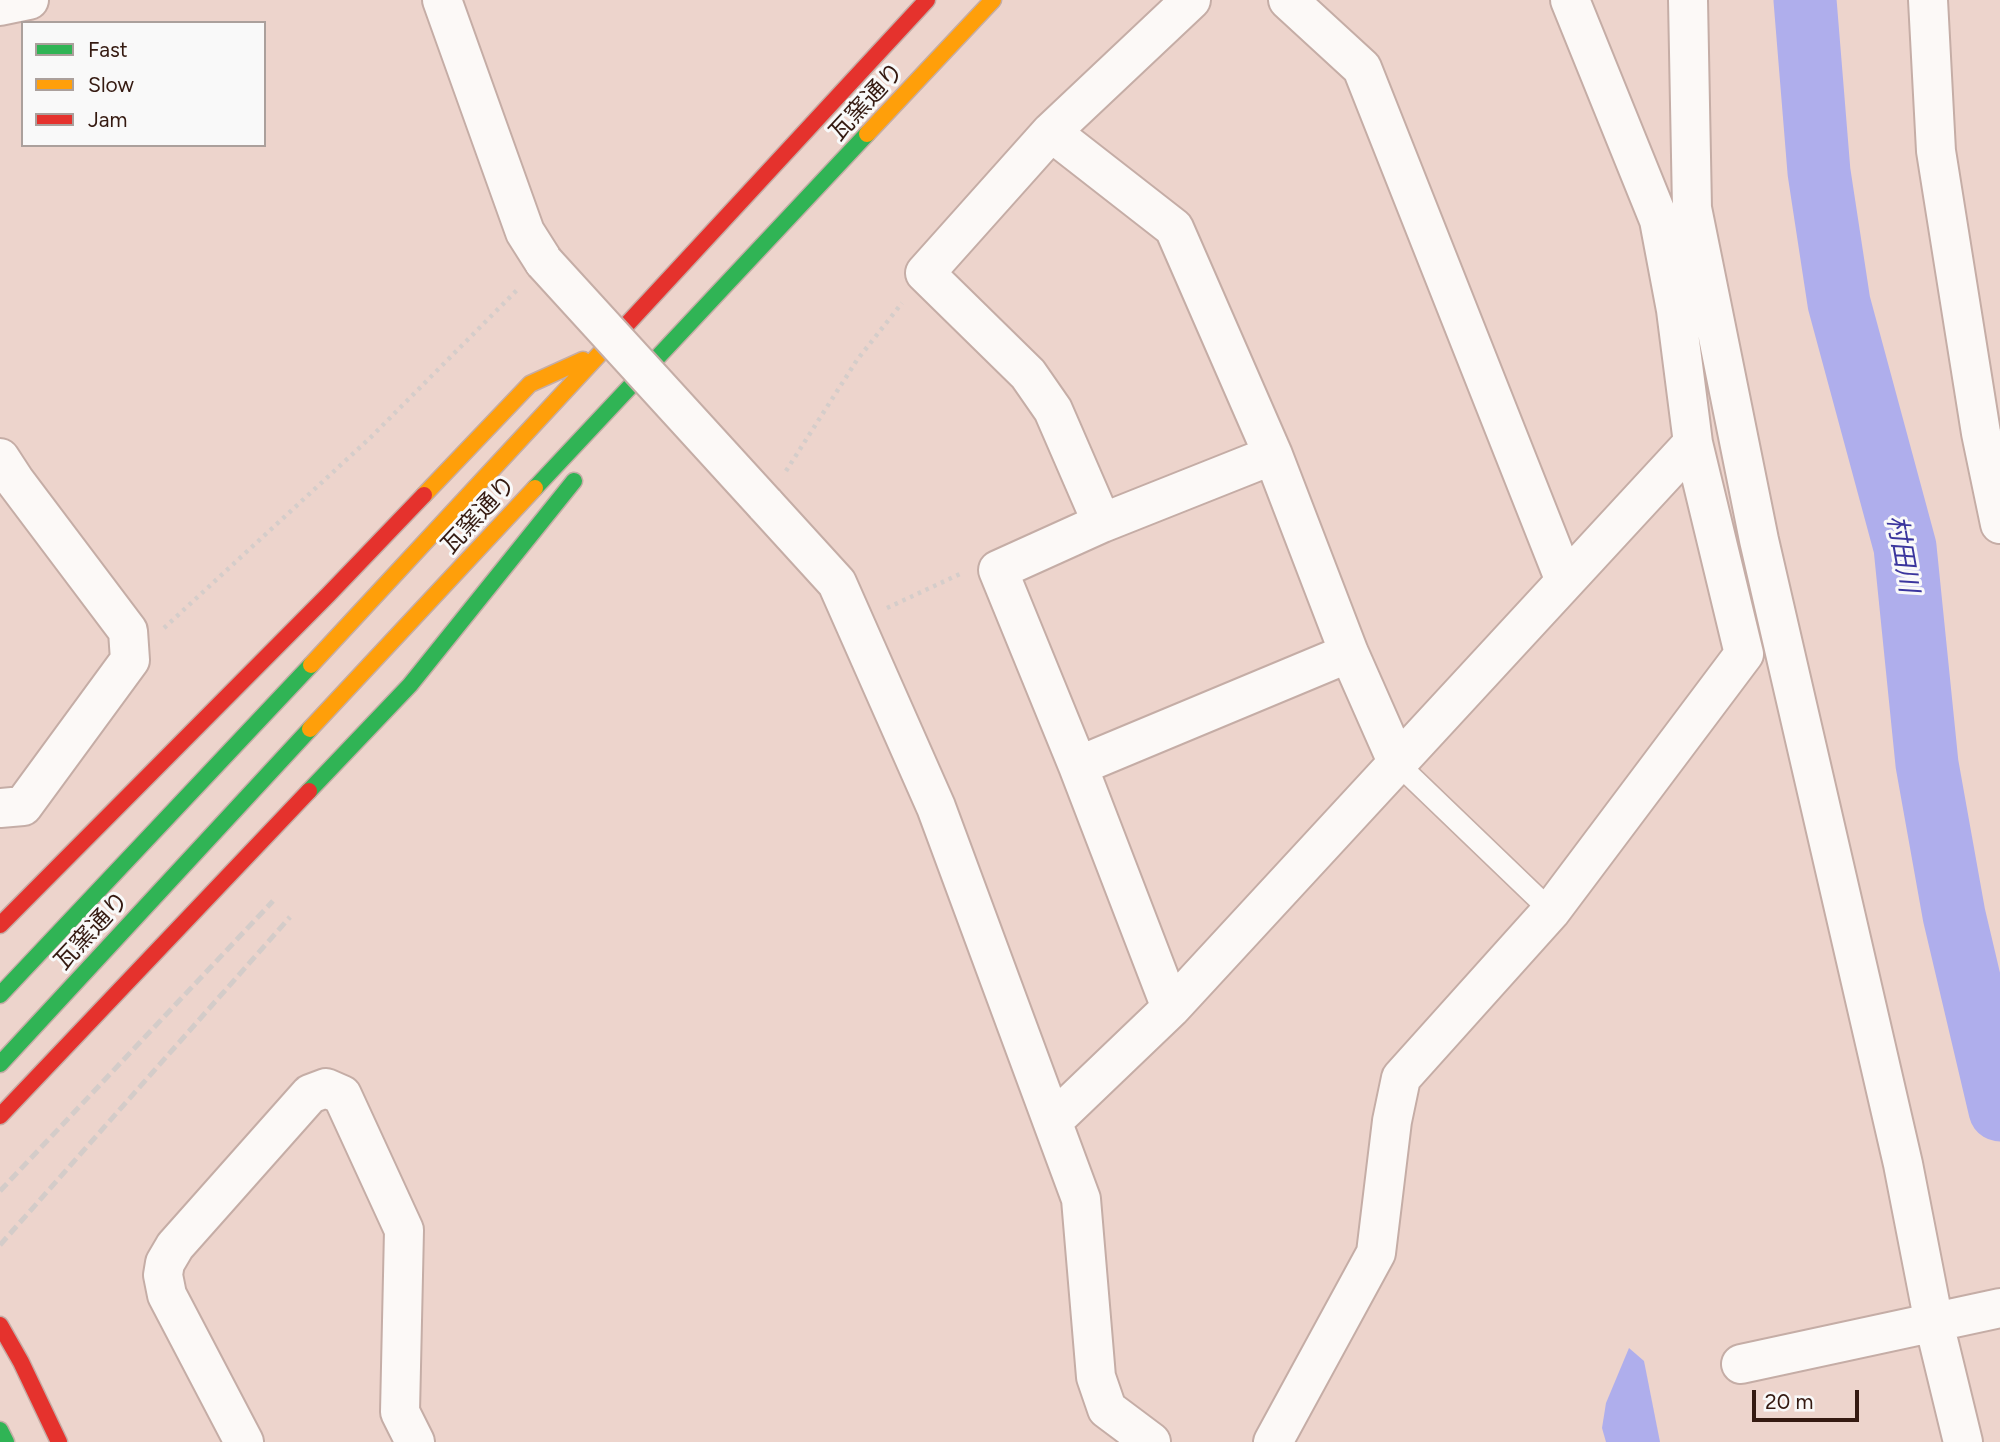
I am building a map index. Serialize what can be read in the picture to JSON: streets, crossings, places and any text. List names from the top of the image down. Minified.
{"streets":{"street":["瓦窯通り"]},"water":["村田川"],"legend":["Fast","Slow","Jam"],"scale_bar":"20 m"}
